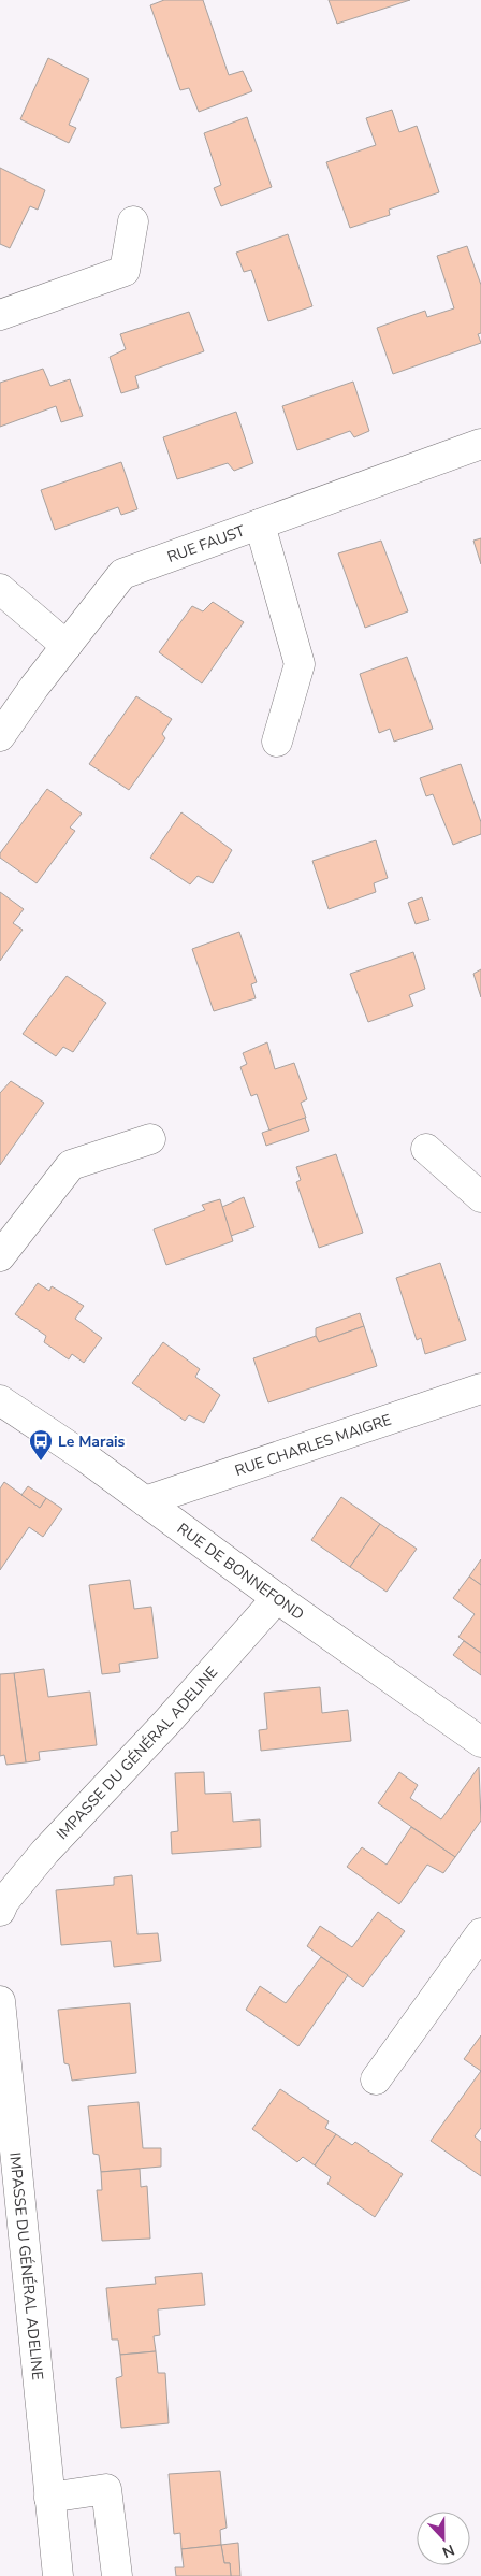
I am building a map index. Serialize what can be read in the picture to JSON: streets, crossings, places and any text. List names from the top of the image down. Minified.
{"streets":{"street":["RUE FAUST","RUE CHARLES MAIGRE","RUE DE BONNEFOND","IMPASSE DU GÉNÉRAL ADELINE"]},"crossings":[["RUE CHARLES MAIGRE","RUE DE BONNEFOND"],["RUE DE BONNEFOND","IMPASSE DU GÉNÉRAL ADELINE"]],"places":{"bus stop":["Le Marais"]},"north":"bottom"}
